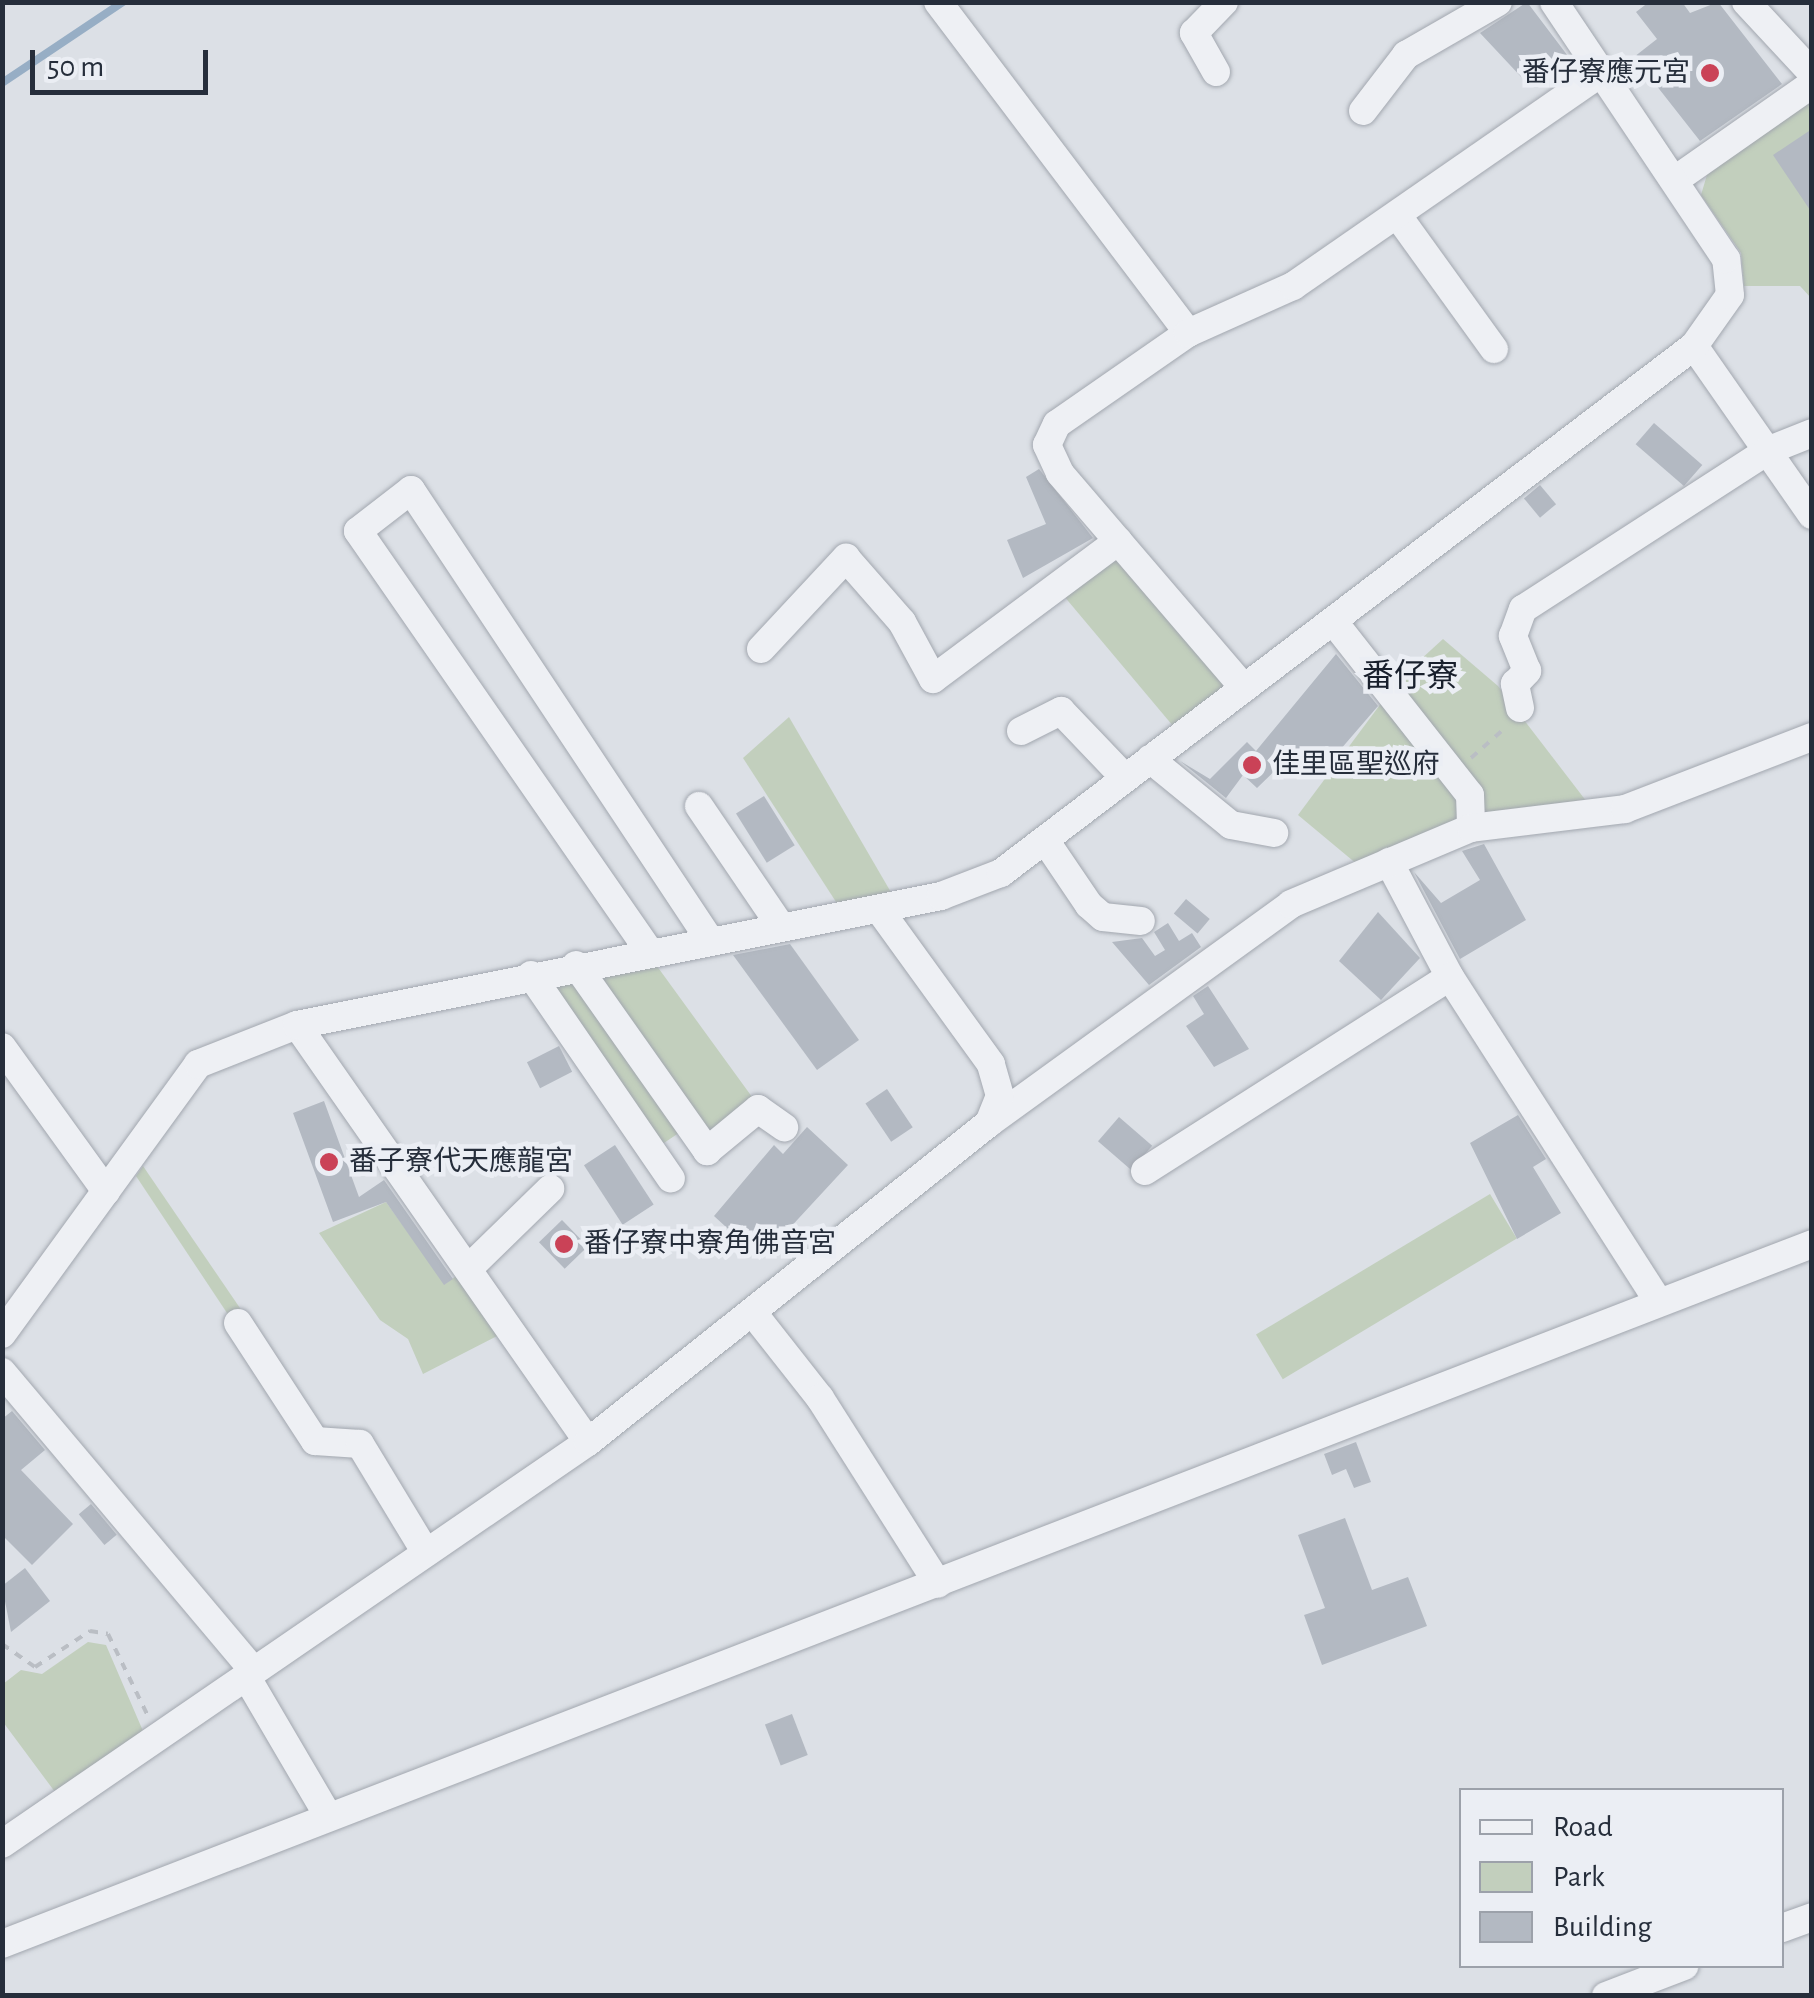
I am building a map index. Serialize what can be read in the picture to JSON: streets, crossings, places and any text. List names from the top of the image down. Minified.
{"districts":["番仔寮"],"places":["番仔寮應元宮","佳里區聖巡府","番子寮代天應龍宮","番仔寮中寮角佛音宮"],"legend":["Road","Park","Building"],"scale_bar":"50 m"}
